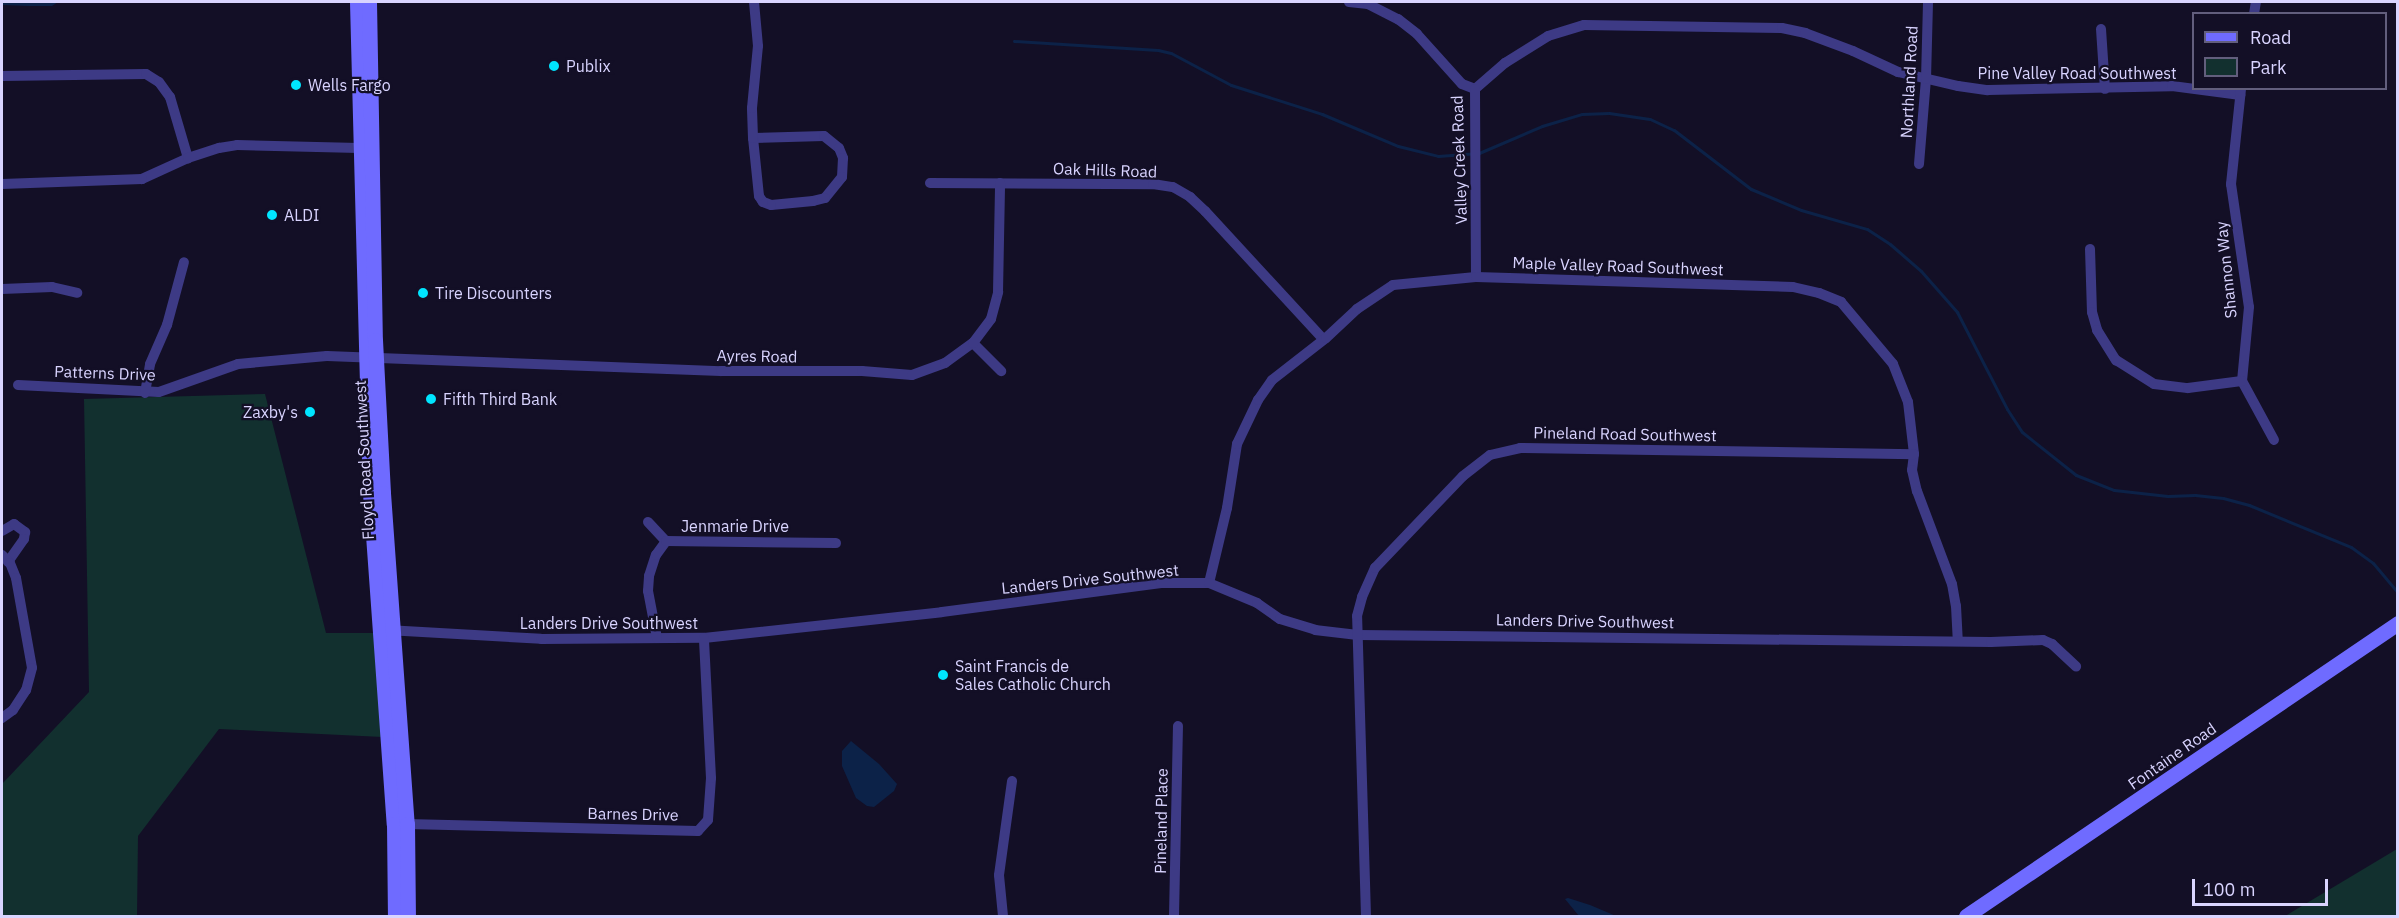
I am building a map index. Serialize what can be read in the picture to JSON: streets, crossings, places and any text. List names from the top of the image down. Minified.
{"streets":{"main road":["Floyd Road Southwest","Fontaine Road"],"street":["Pine Valley Road Southwest","Northland Road","Valley Creek Road","Oak Hills Road","Maple Valley Road Southwest","Shannon Way","Ayres Road","Patterns Drive","Pineland Road Southwest","Jenmarie Drive","Landers Drive Southwest","Barnes Drive","Pineland Place"]},"crossings":[["Pine Valley Road Southwest","Northland Road"],["Pine Valley Road Southwest","Valley Creek Road"],["Pine Valley Road Southwest","Shannon Way"],["Valley Creek Road","Maple Valley Road Southwest"],["Oak Hills Road","Maple Valley Road Southwest"],["Oak Hills Road","Ayres Road"],["Maple Valley Road Southwest","Pineland Road Southwest"],["Maple Valley Road Southwest","Landers Drive Southwest"],["Ayres Road","Patterns Drive"],["Ayres Road","Floyd Road Southwest"],["Patterns Drive","Floyd Road Southwest"],["Pineland Road Southwest","Landers Drive Southwest"],["Floyd Road Southwest","Landers Drive Southwest"],["Floyd Road Southwest","Barnes Drive"],["Jenmarie Drive","Landers Drive Southwest"],["Landers Drive Southwest","Barnes Drive"]],"places":["Publix","Wells Fargo","ALDI","Tire Discounters","Fifth Third Bank","Zaxby's","Saint Francis de Sales Catholic Church"],"legend":["Road","Park"],"scale_bar":"100 m"}
